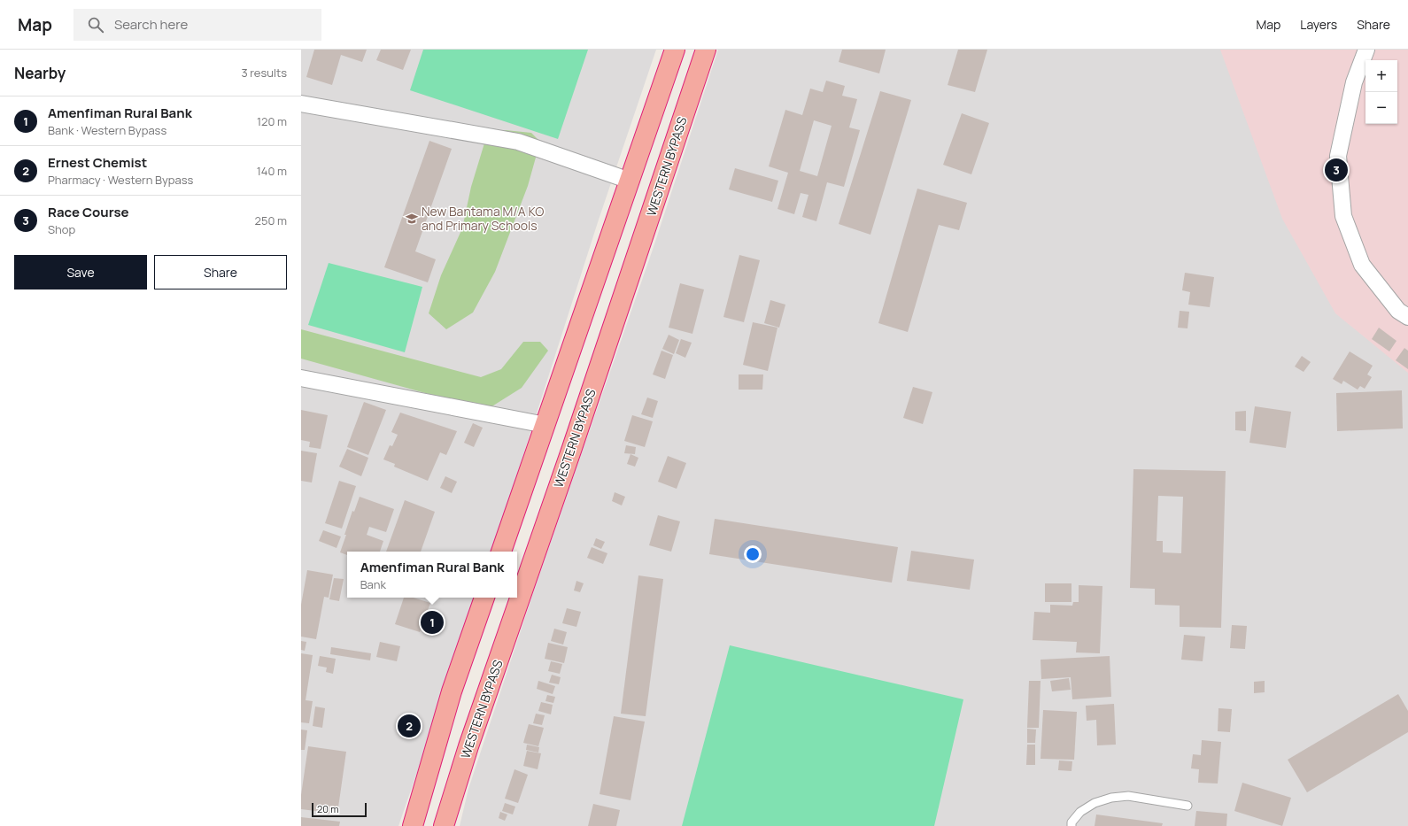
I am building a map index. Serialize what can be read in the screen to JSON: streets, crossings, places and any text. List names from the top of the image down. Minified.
{"streets":{"highway":["WESTERN BYPASS"]},"places":{"school or university":["New Bantama M/A KO and Primary Schools"]},"scale_bar":"20 m","page":{"header":"Map","search":"Search here","nav":["Map","Layers","Share"],"heading":["Nearby","3 results"],"map_buttons":["+","−"],"list":[{"mark":"1","name":"Amenfiman Rural Bank","note":"Bank · Western Bypass","value":"120 m"},{"mark":"2","name":"Ernest Chemist","note":"Pharmacy · Western Bypass","value":"140 m"},{"mark":"3","name":"Race Course","note":"Shop","value":"250 m"}],"pins":["3","1","2"],"buttons":["Save","Share"],"popup":["Amenfiman Rural Bank","Bank"],"scale":"20 m"}}
